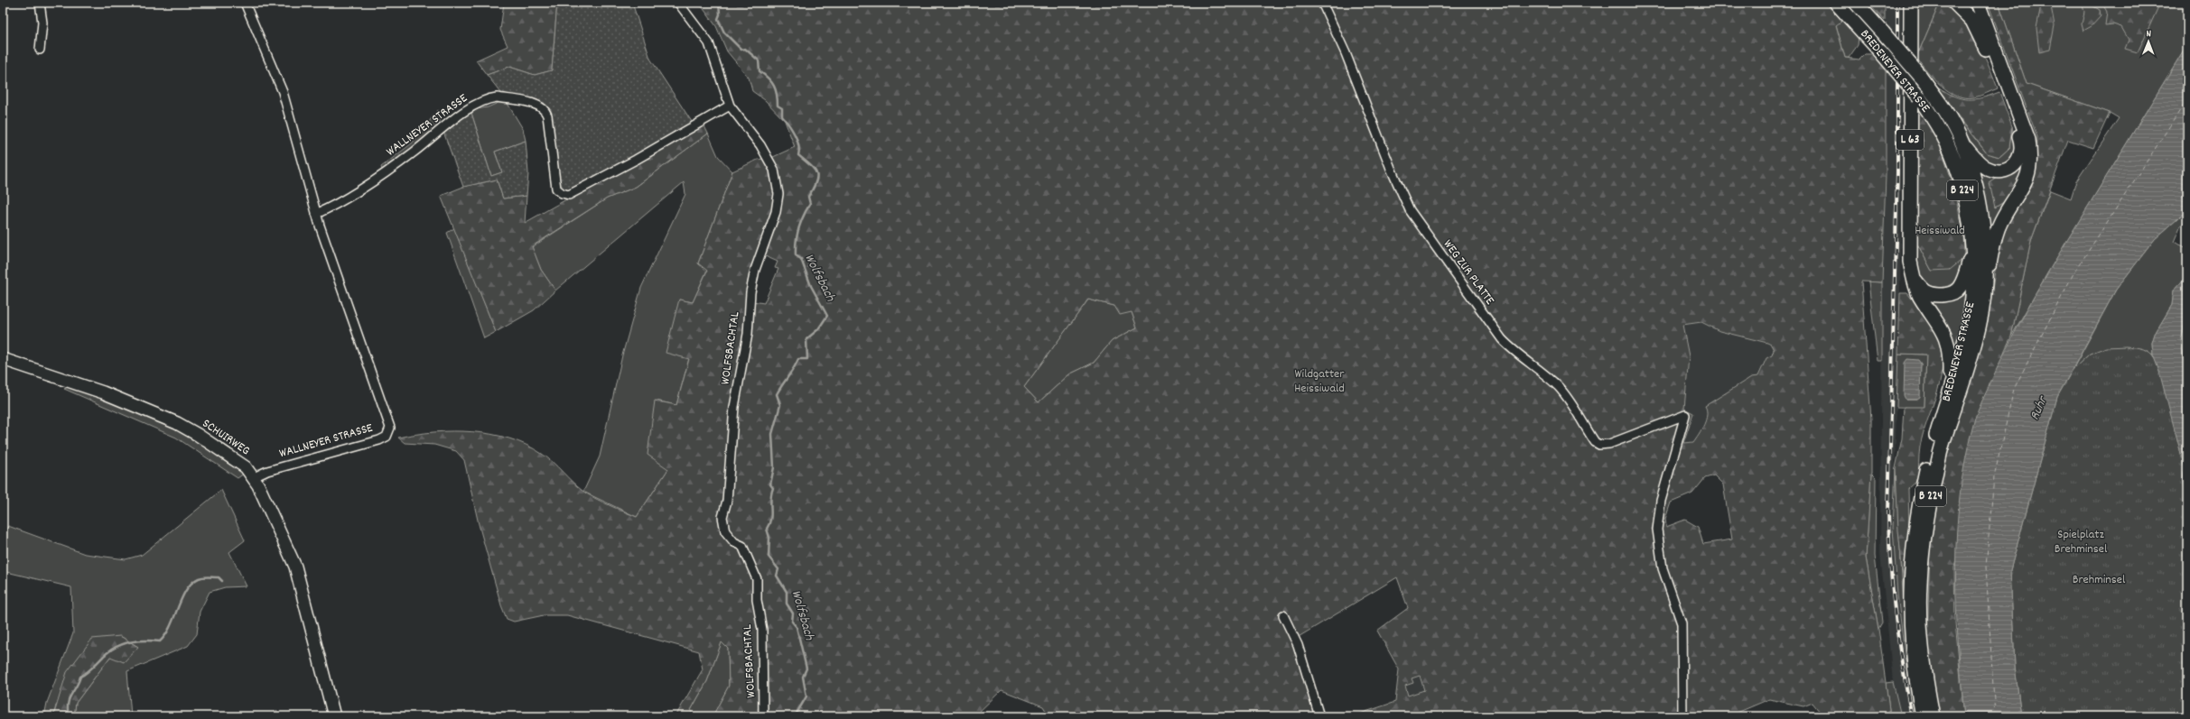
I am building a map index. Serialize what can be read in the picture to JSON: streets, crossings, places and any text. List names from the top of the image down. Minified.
{"streets":{"main road":["BREDENEYER STRASSE","L 63","B 224","SCHUIRWEG"],"street":["WALLNEYER STRASSE","WEG ZUR PLATTE","WOLFSBACHTAL"]},"crossings":[["BREDENEYER STRASSE","L 63"],["WALLNEYER STRASSE","WOLFSBACHTAL"],["WALLNEYER STRASSE","SCHUIRWEG"]],"water":["Wolfsbach","Ruhr"],"parks":["Heissiwald","Wildgatter Heissiwald","Spielplatz Brehminsel","Brehminsel"],"north":"top"}
